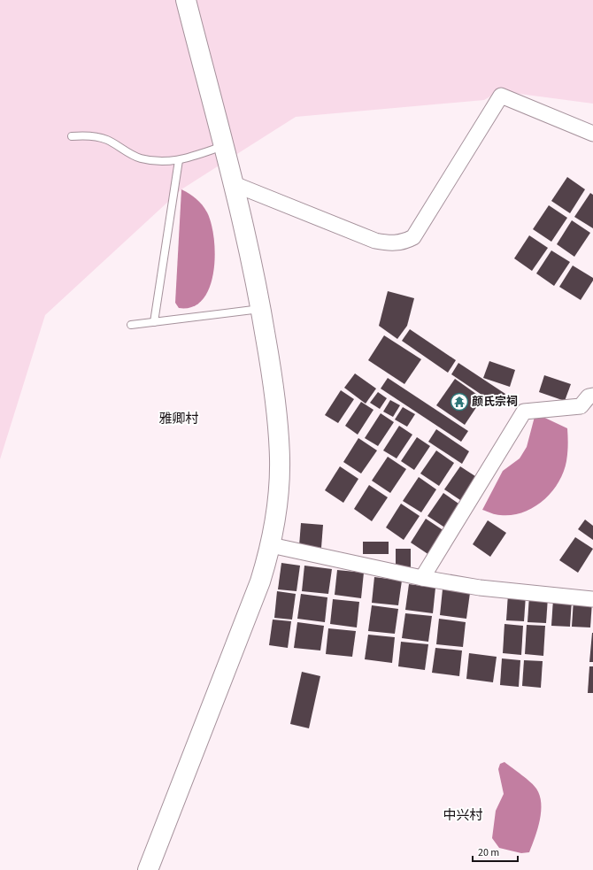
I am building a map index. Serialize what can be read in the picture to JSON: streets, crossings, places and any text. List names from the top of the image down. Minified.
{"districts":["雅卿村","中兴村"],"places":{"temple":["颜氏宗祠"]},"scale_bar":"20 m"}
